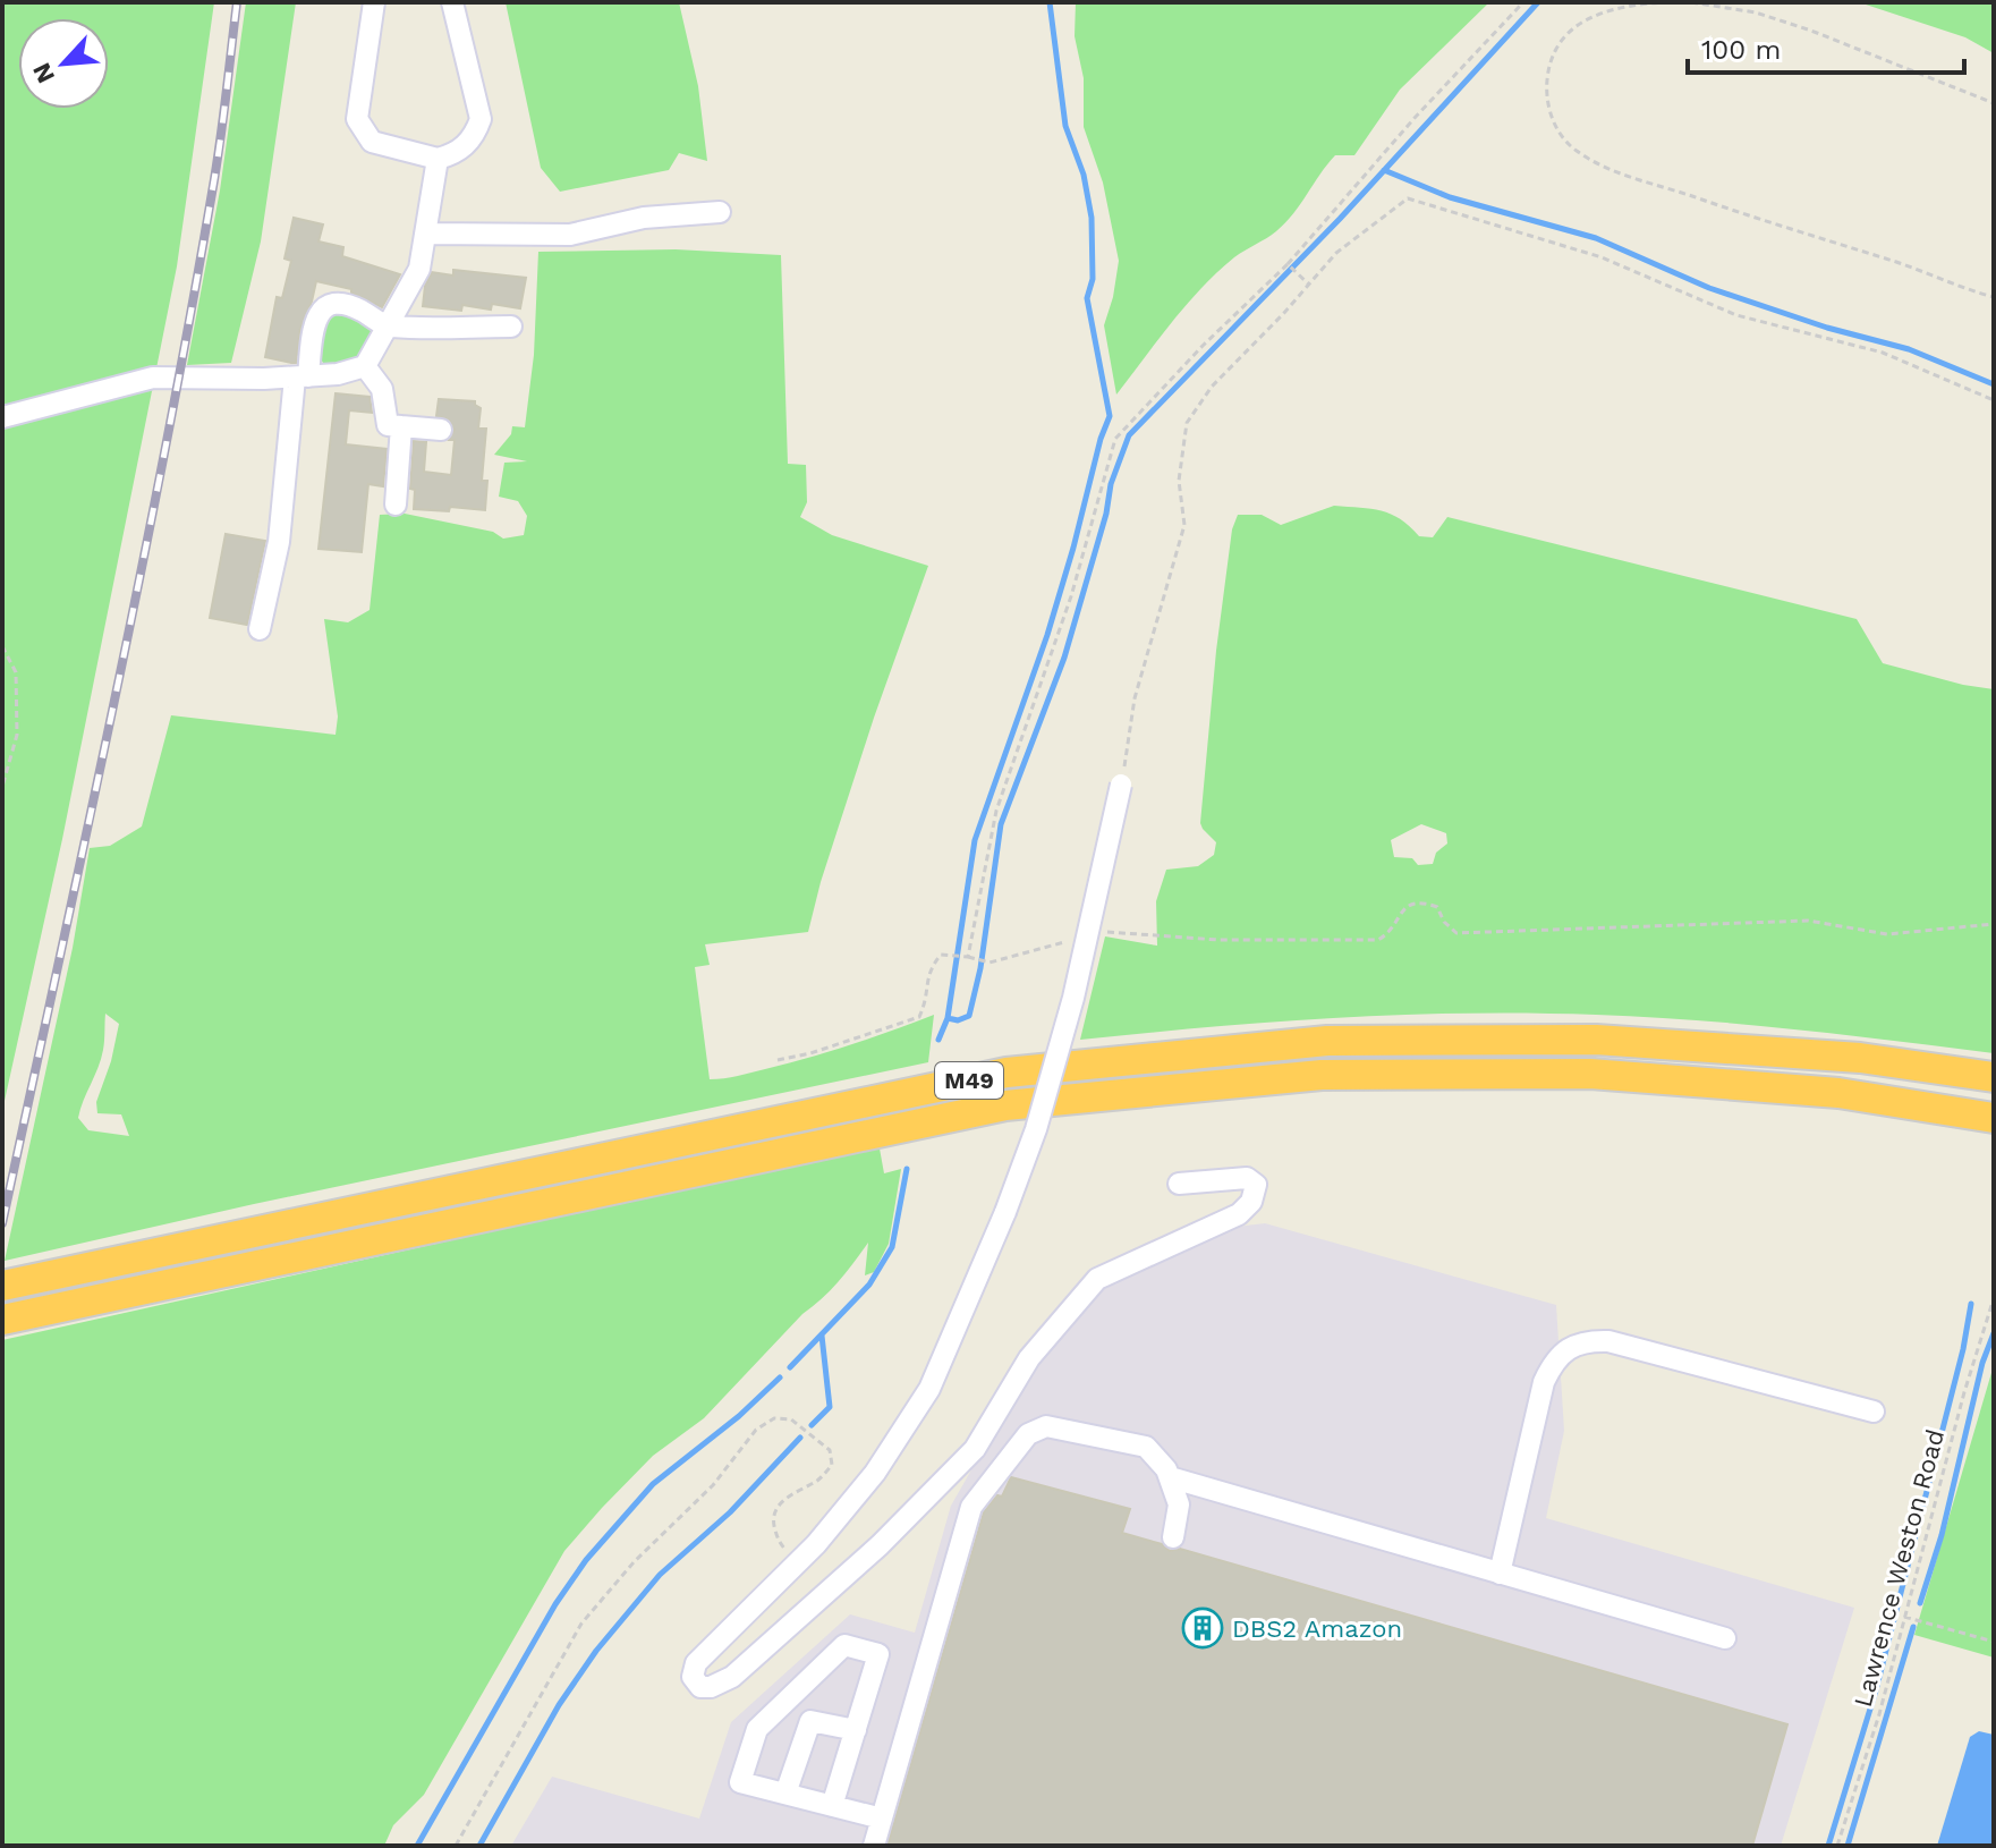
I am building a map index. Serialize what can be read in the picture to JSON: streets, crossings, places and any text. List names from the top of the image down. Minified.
{"streets":{"highway":["M49"],"path":["Lawrence Weston Road"]},"places":{"building":["DBS2 Amazon"]},"scale_bar":"100 m","north":"bottom left"}
